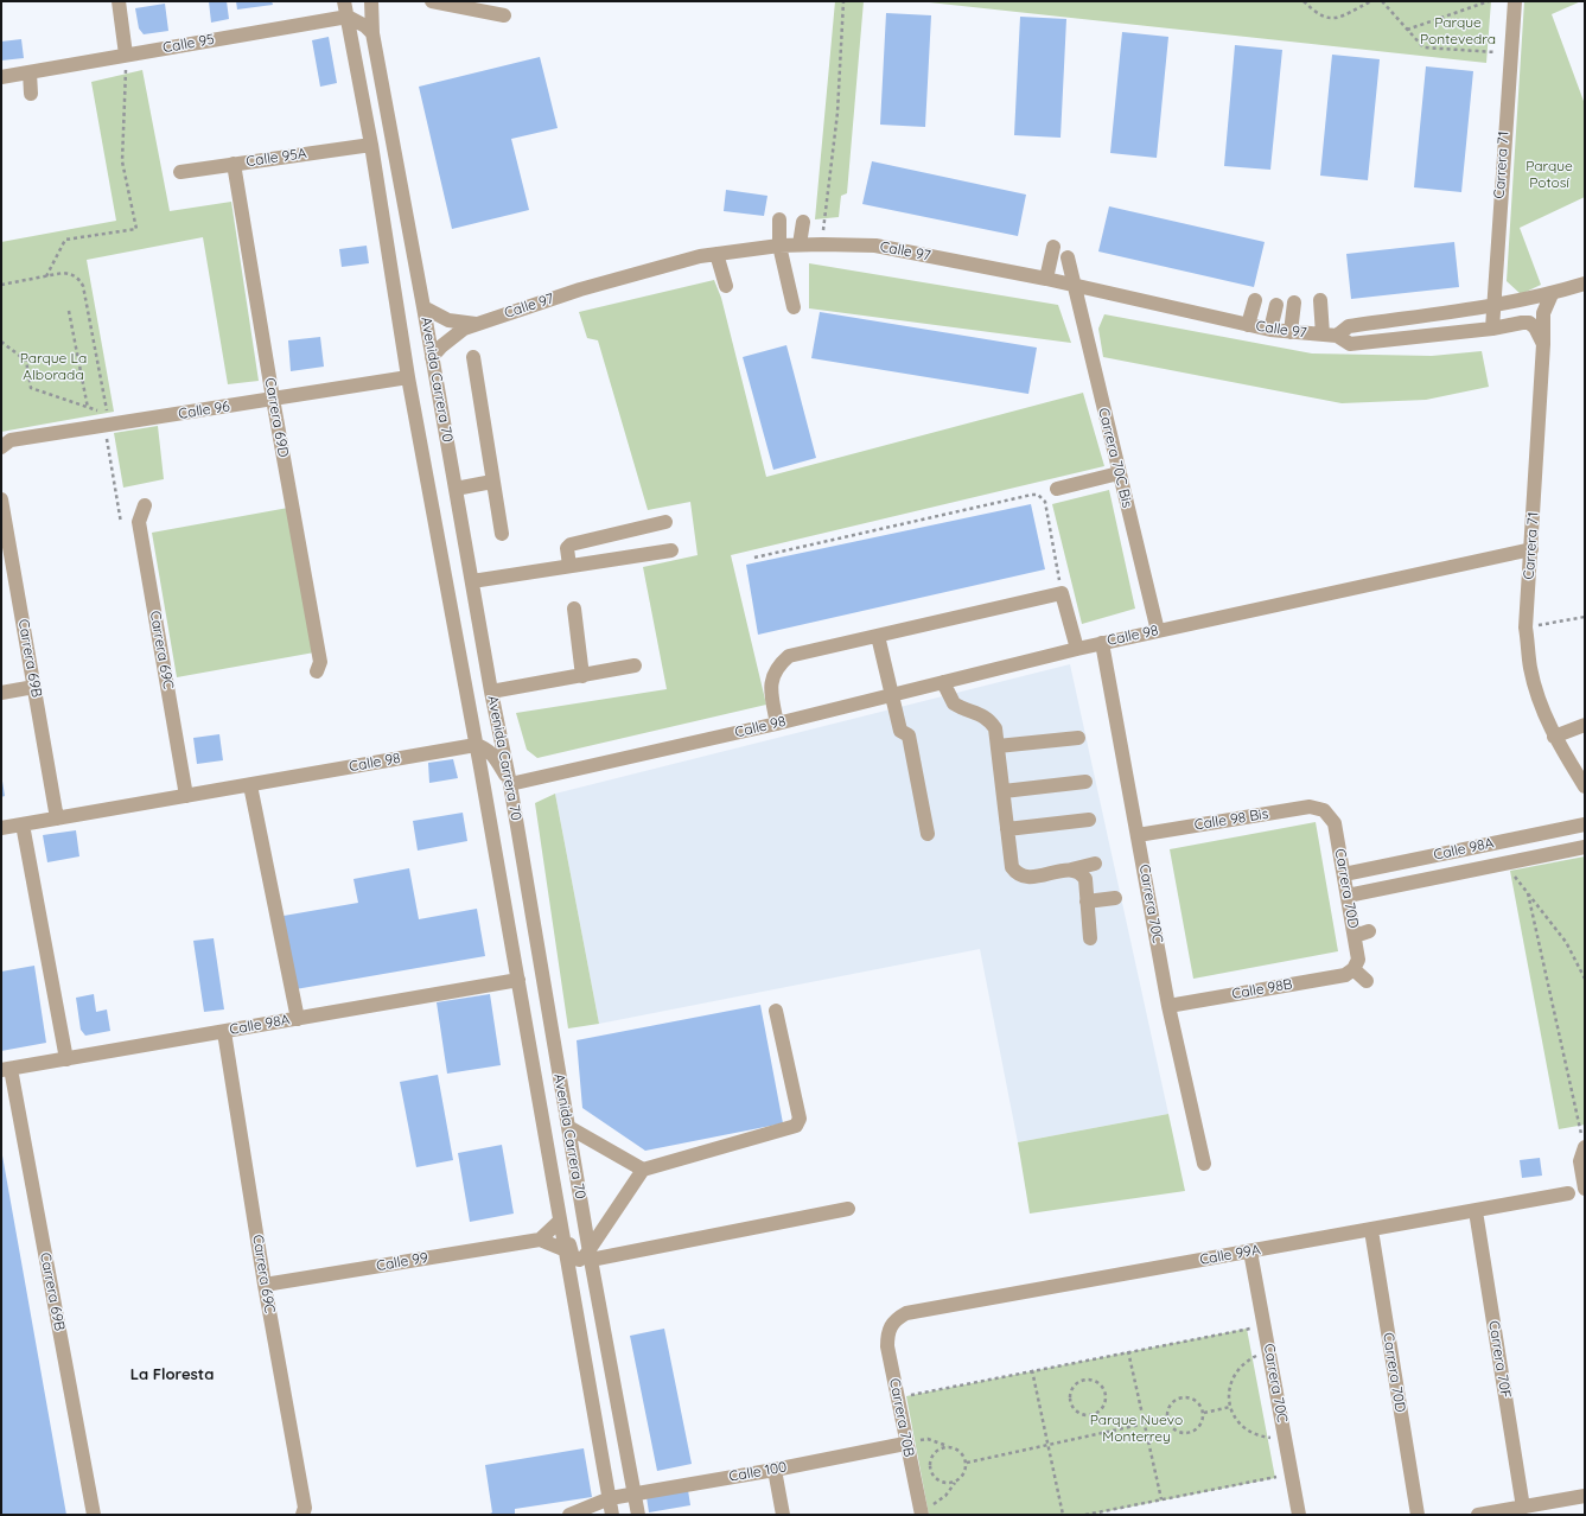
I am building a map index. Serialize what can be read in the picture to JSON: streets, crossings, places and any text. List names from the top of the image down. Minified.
{"streets":{"street":["Calle 95","Calle 95A","Carrera 71","Calle 97","Avenida Carrera 70","Calle 96","Carrera 69D","Carrera 70C Bis","Calle 98","Carrera 69C","Carrera 69B","Calle 98 Bis","Calle 98A","Carrera 70D","Carrera 70C","Calle 98B","Calle 99A","Calle 99","Carrera 70F","Carrera 70B","Calle 100"]},"crossings":[["Calle 95","Avenida Carrera 70"],["Calle 95A","Avenida Carrera 70"],["Calle 95A","Carrera 69D"],["Carrera 71","Calle 97"],["Carrera 71","Calle 98"],["Calle 97","Avenida Carrera 70"],["Calle 97","Carrera 70C Bis"],["Avenida Carrera 70","Calle 96"],["Avenida Carrera 70","Calle 98"],["Avenida Carrera 70","Calle 98A"],["Avenida Carrera 70","Calle 100"],["Calle 96","Carrera 69D"],["Carrera 70C Bis","Calle 98"],["Calle 98","Carrera 69C"],["Calle 98","Carrera 69B"],["Calle 98","Carrera 70C"],["Carrera 69C","Calle 98A"],["Carrera 69C","Calle 99"],["Carrera 69B","Calle 98A"],["Calle 98 Bis","Carrera 70D"],["Calle 98 Bis","Carrera 70C"],["Calle 98A","Carrera 70D"],["Carrera 70D","Calle 98B"],["Carrera 70D","Calle 99A"],["Carrera 70C","Calle 98B"],["Carrera 70C","Calle 99A"],["Calle 99A","Carrera 70F"],["Calle 99A","Carrera 70B"],["Carrera 70B","Calle 100"]],"districts":["La Floresta"],"parks":["Parque Pontevedra","Parque Potosí","Parque La Alborada","Parque Nuevo Monterrey"]}
